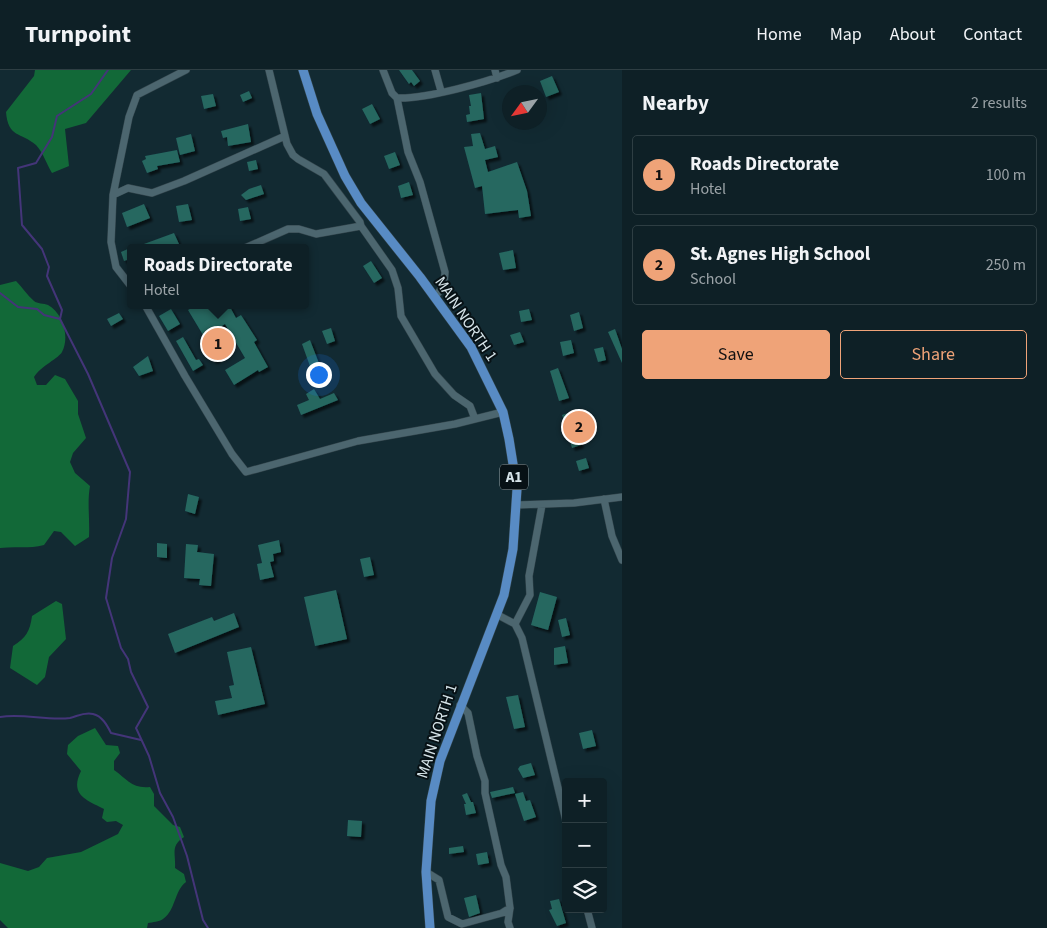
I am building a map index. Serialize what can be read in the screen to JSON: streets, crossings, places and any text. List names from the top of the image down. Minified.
{"streets":{"main road":["MAIN NORTH 1","A1"]},"north":"bottom left","page":{"header":"Turnpoint","nav":["Home","Map","About","Contact"],"heading":["Nearby","2 results"],"list":[{"mark":"1","name":"Roads Directorate","note":"Hotel","value":"100 m"},{"mark":"2","name":"St. Agnes High School","note":"School","value":"250 m"}],"popup":["Roads Directorate","Hotel"],"buttons":["Save","Share"],"pins":["1","2"],"map_buttons":["+","−"]}}
